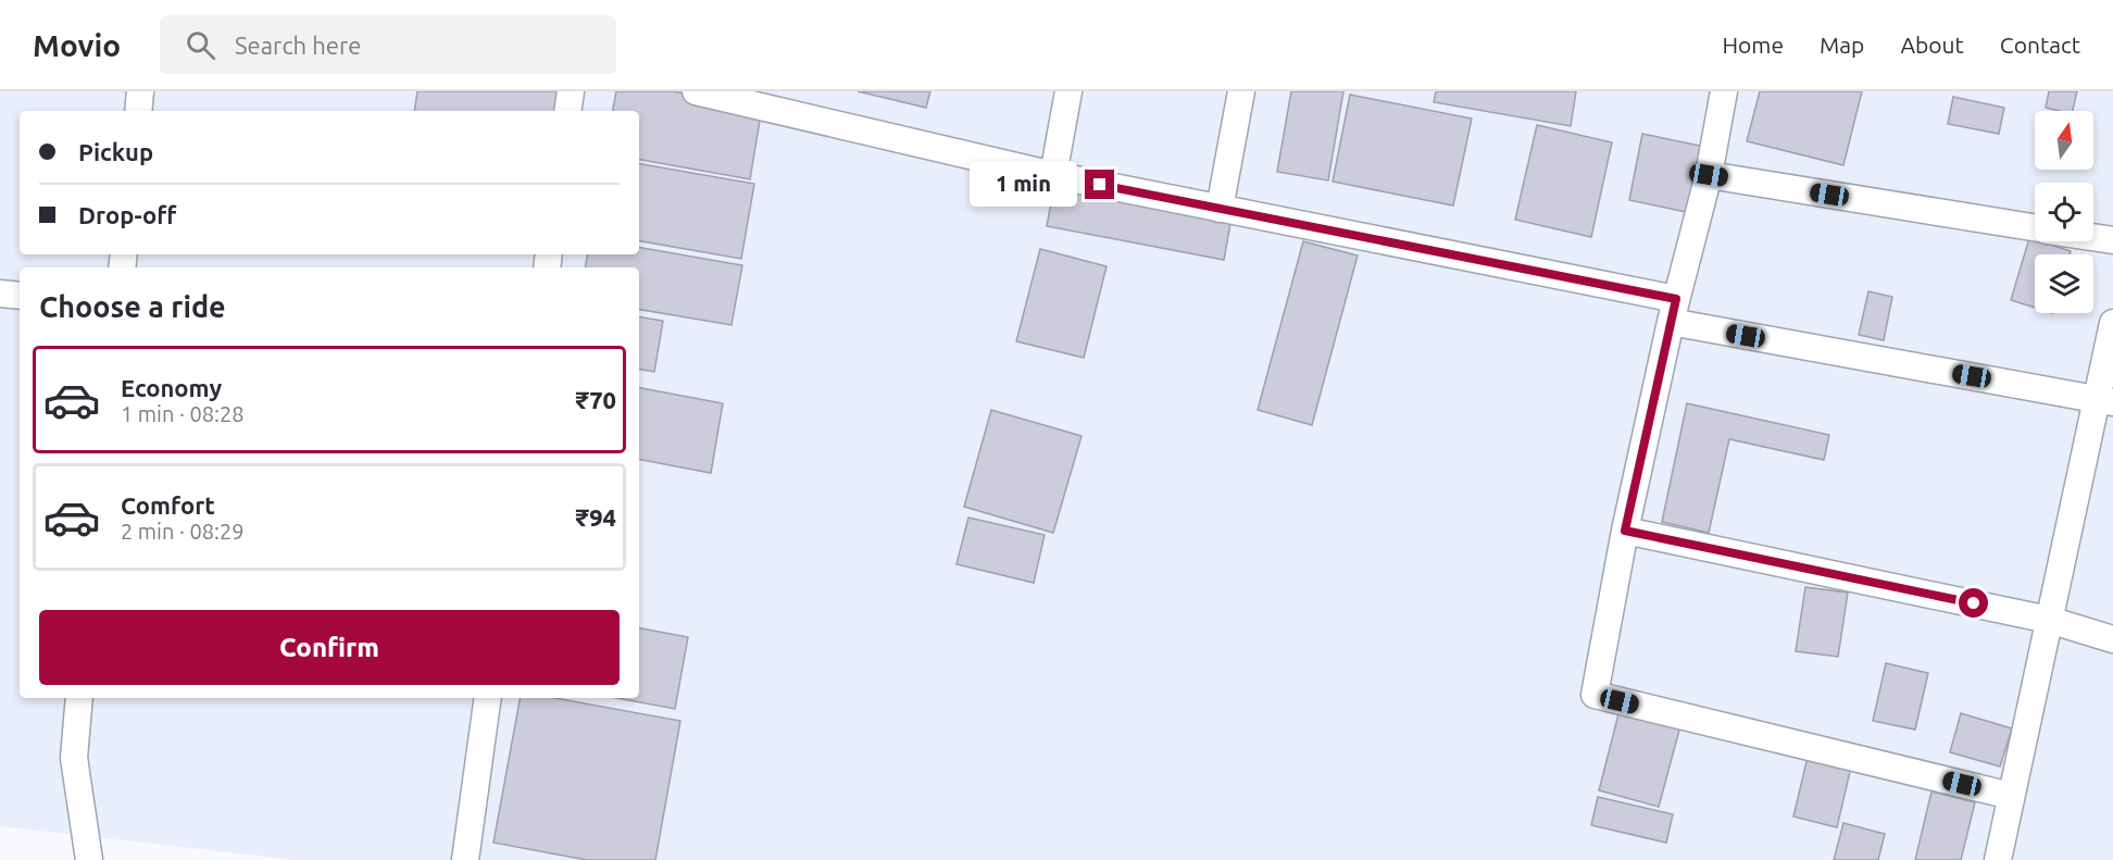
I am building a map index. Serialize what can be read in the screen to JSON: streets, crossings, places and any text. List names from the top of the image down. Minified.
{"north":"top","page":{"header":"Movio","search":"Search here","nav":["Home","Map","About","Contact"],"banner":["Pickup","Drop-off"],"bubble":"1 min","heading":"Choose a ride","list":[{"name":"Economy","note":"1 min · 08:28","value":"₹70"},{"name":"Comfort","note":"2 min · 08:29","value":"₹94"}],"buttons":"Confirm"}}
